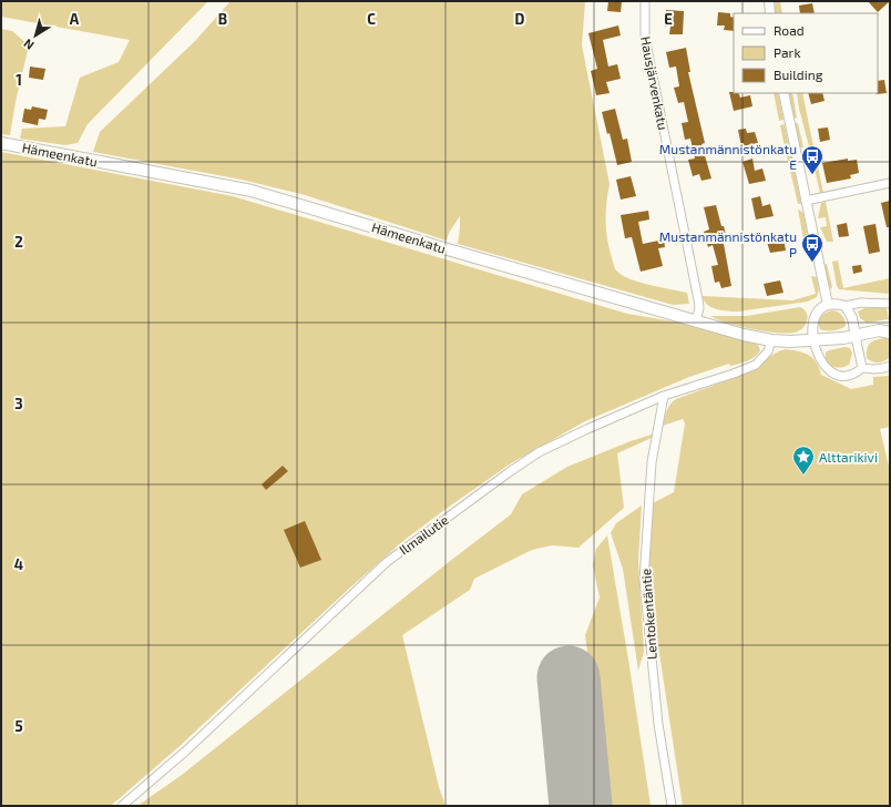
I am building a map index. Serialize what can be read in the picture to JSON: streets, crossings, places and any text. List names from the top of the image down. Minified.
{"streets":{"main road":["Hämeenkatu"],"street":["Hausjärvenkatu","Ilmailutie","Lentokentäntie"]},"crossings":[["Hausjärvenkatu","Hämeenkatu"],["Hämeenkatu","Ilmailutie"],["Ilmailutie","Lentokentäntie"]],"places":{"bus stop":["Mustanmännistönkatu E","Mustanmännistönkatu P"],"place":["Alttarikivi"]},"legend":["Road","Park","Building"],"north":"bottom left","grid":{"columns":["A","B","C","D","E"],"rows":["1","2","3","4","5"]}}
